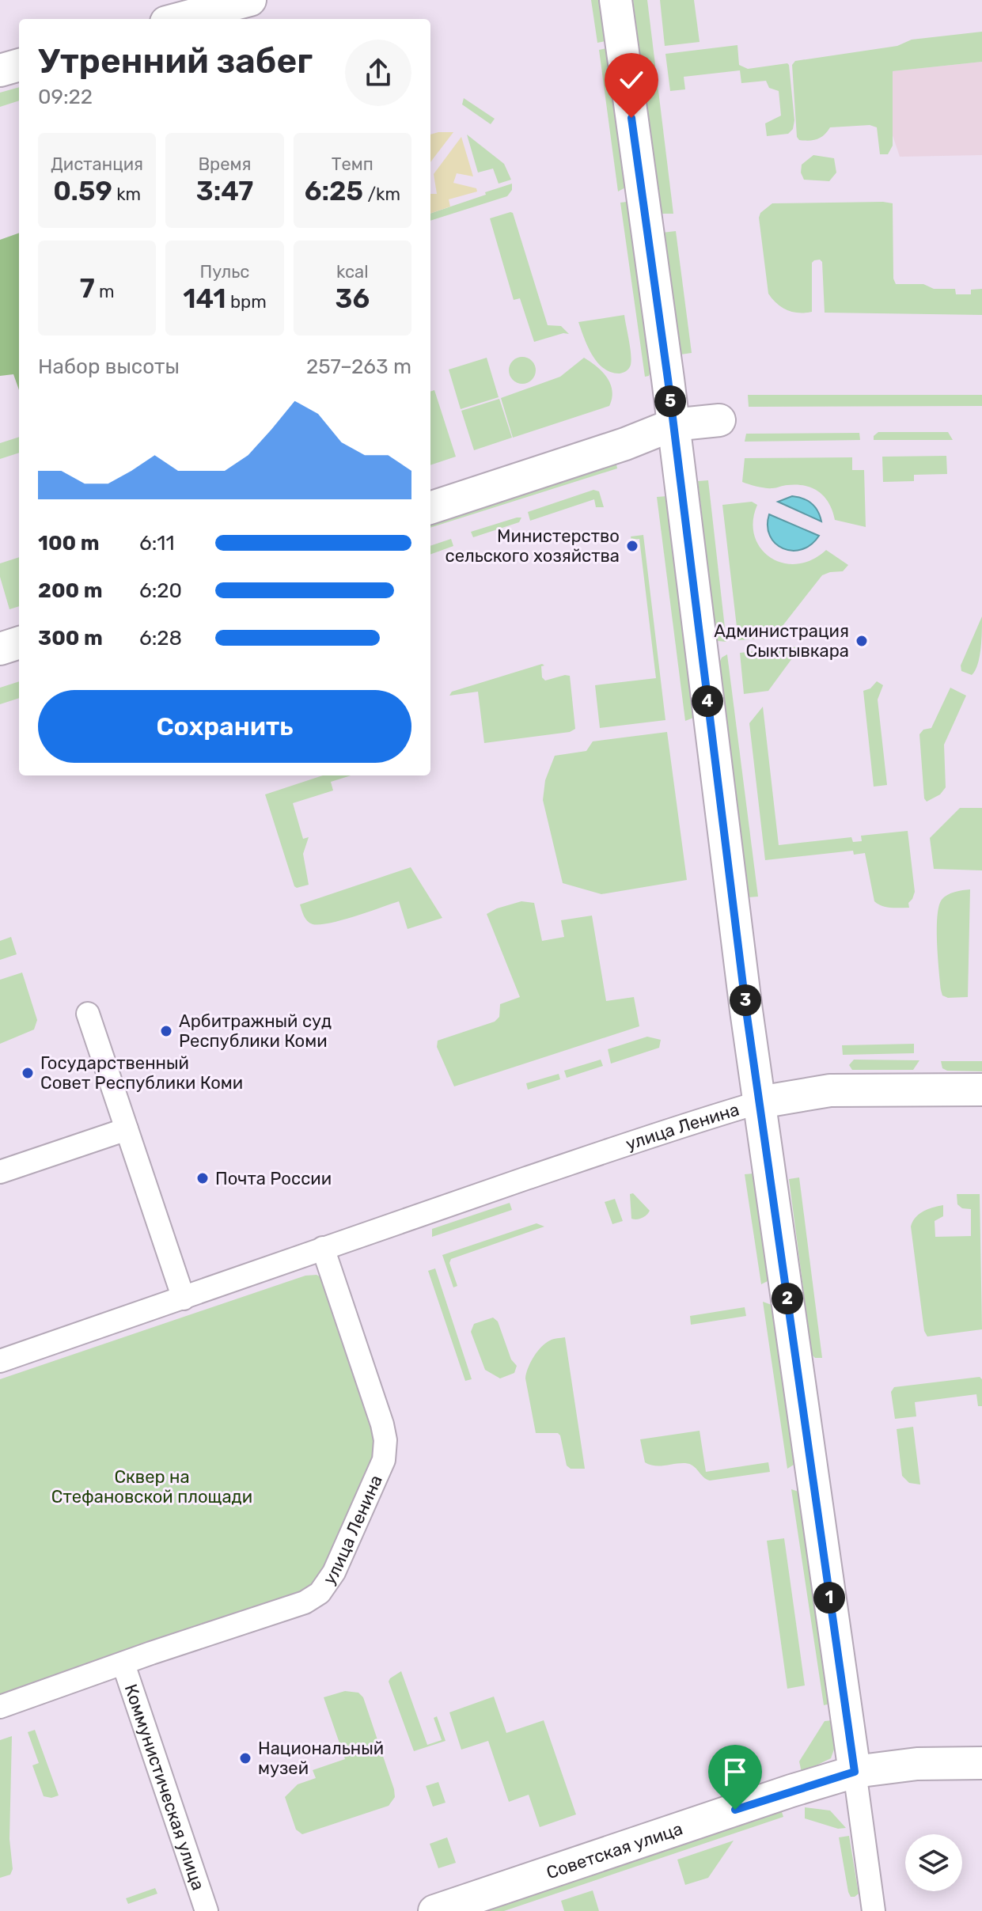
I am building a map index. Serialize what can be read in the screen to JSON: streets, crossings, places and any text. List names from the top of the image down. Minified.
{"streets":{"street":["улица Ленина","Коммунистическая улица","Советская улица"]},"crossings":[["улица Ленина","Коммунистическая улица"]],"parks":["Сквер на Стефановской площади"],"places":["Министерство сельского хозяйства","Администрация Сыктывкара","Арбитражный суд Республики Коми","Государственный Совет Республики Коми","Почта России","Национальный музей"],"page":{"heading":["Утренний забег","09:22"],"stats":[["Дистанция","0.59 km"],["Время","3:47"],["Темп","6:25 /km"],["7 m"],["Пульс","141 bpm"],["kcal","36"]],"chart":["Набор высоты","257–263 m"],"pins":["5","4","3","2","1"],"list":[{"name":"100 m","note":"6:11"},{"name":"200 m","note":"6:20"},{"name":"300 m","note":"6:28"}],"buttons":"Сохранить"}}
